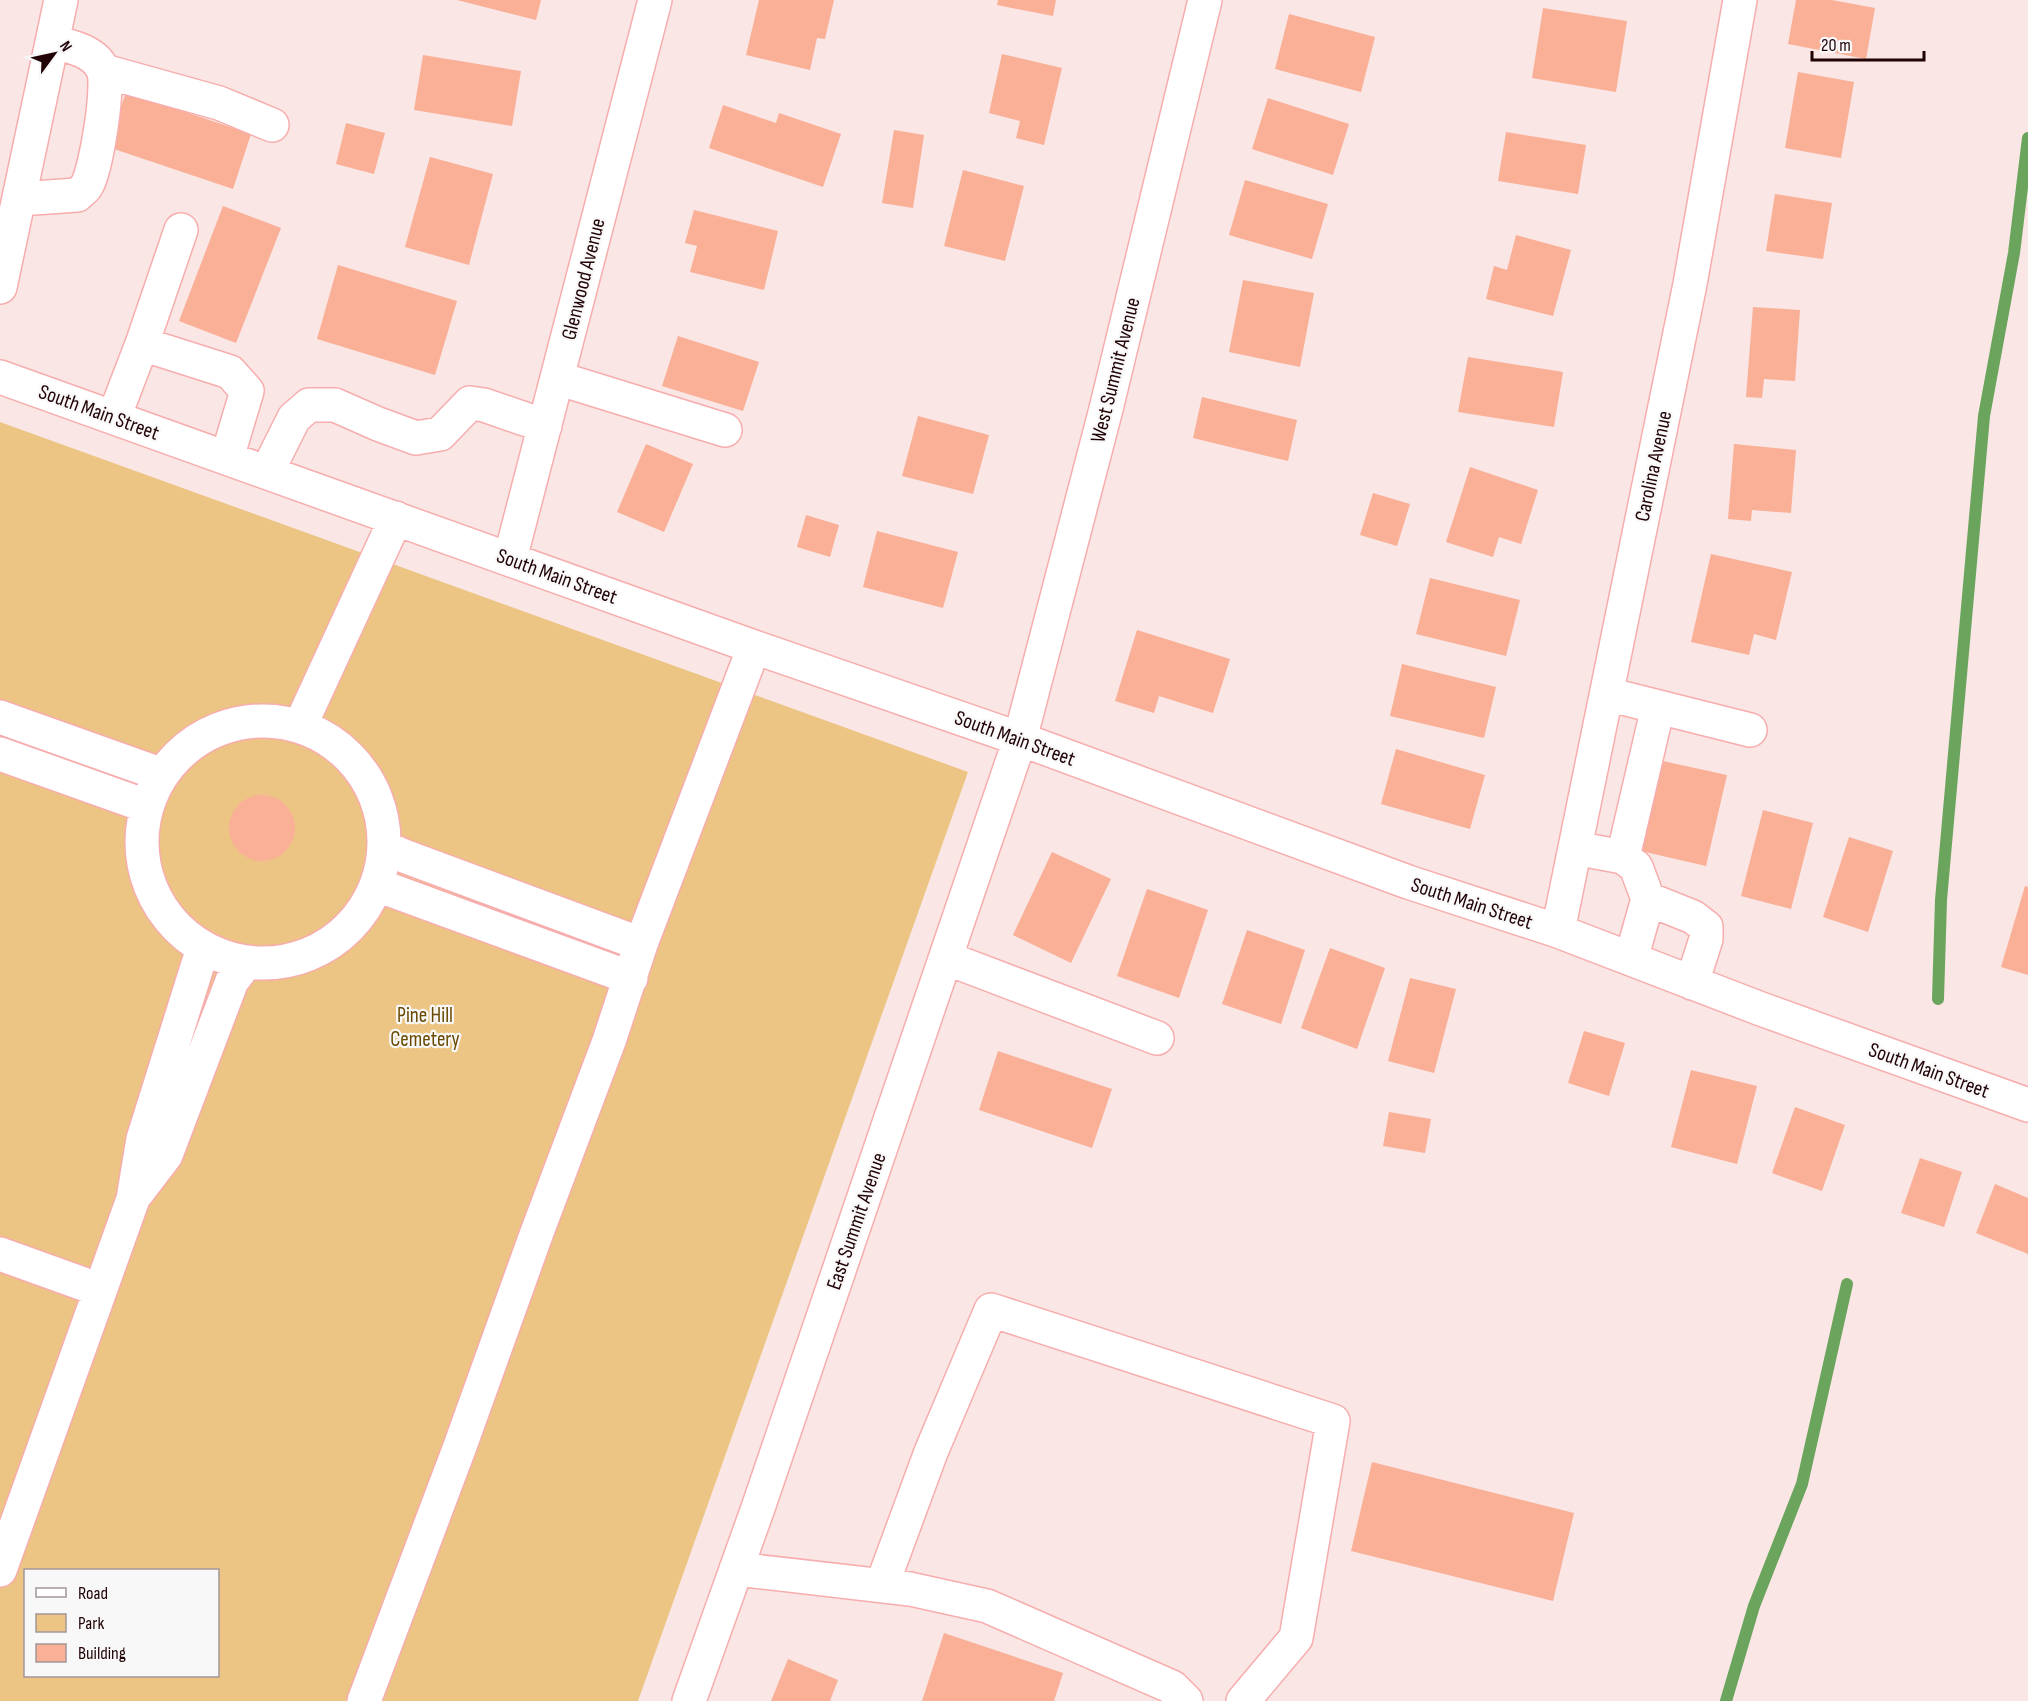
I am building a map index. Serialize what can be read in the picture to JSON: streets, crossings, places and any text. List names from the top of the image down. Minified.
{"streets":{"street":["Glenwood Avenue","West Summit Avenue","South Main Street","Carolina Avenue","East Summit Avenue"]},"crossings":[["Glenwood Avenue","South Main Street"],["West Summit Avenue","South Main Street"],["West Summit Avenue","East Summit Avenue"],["South Main Street","Carolina Avenue"],["South Main Street","East Summit Avenue"]],"parks":["Pine Hill Cemetery"],"legend":["Road","Park","Building"],"scale_bar":"20 m","north":"top right"}
